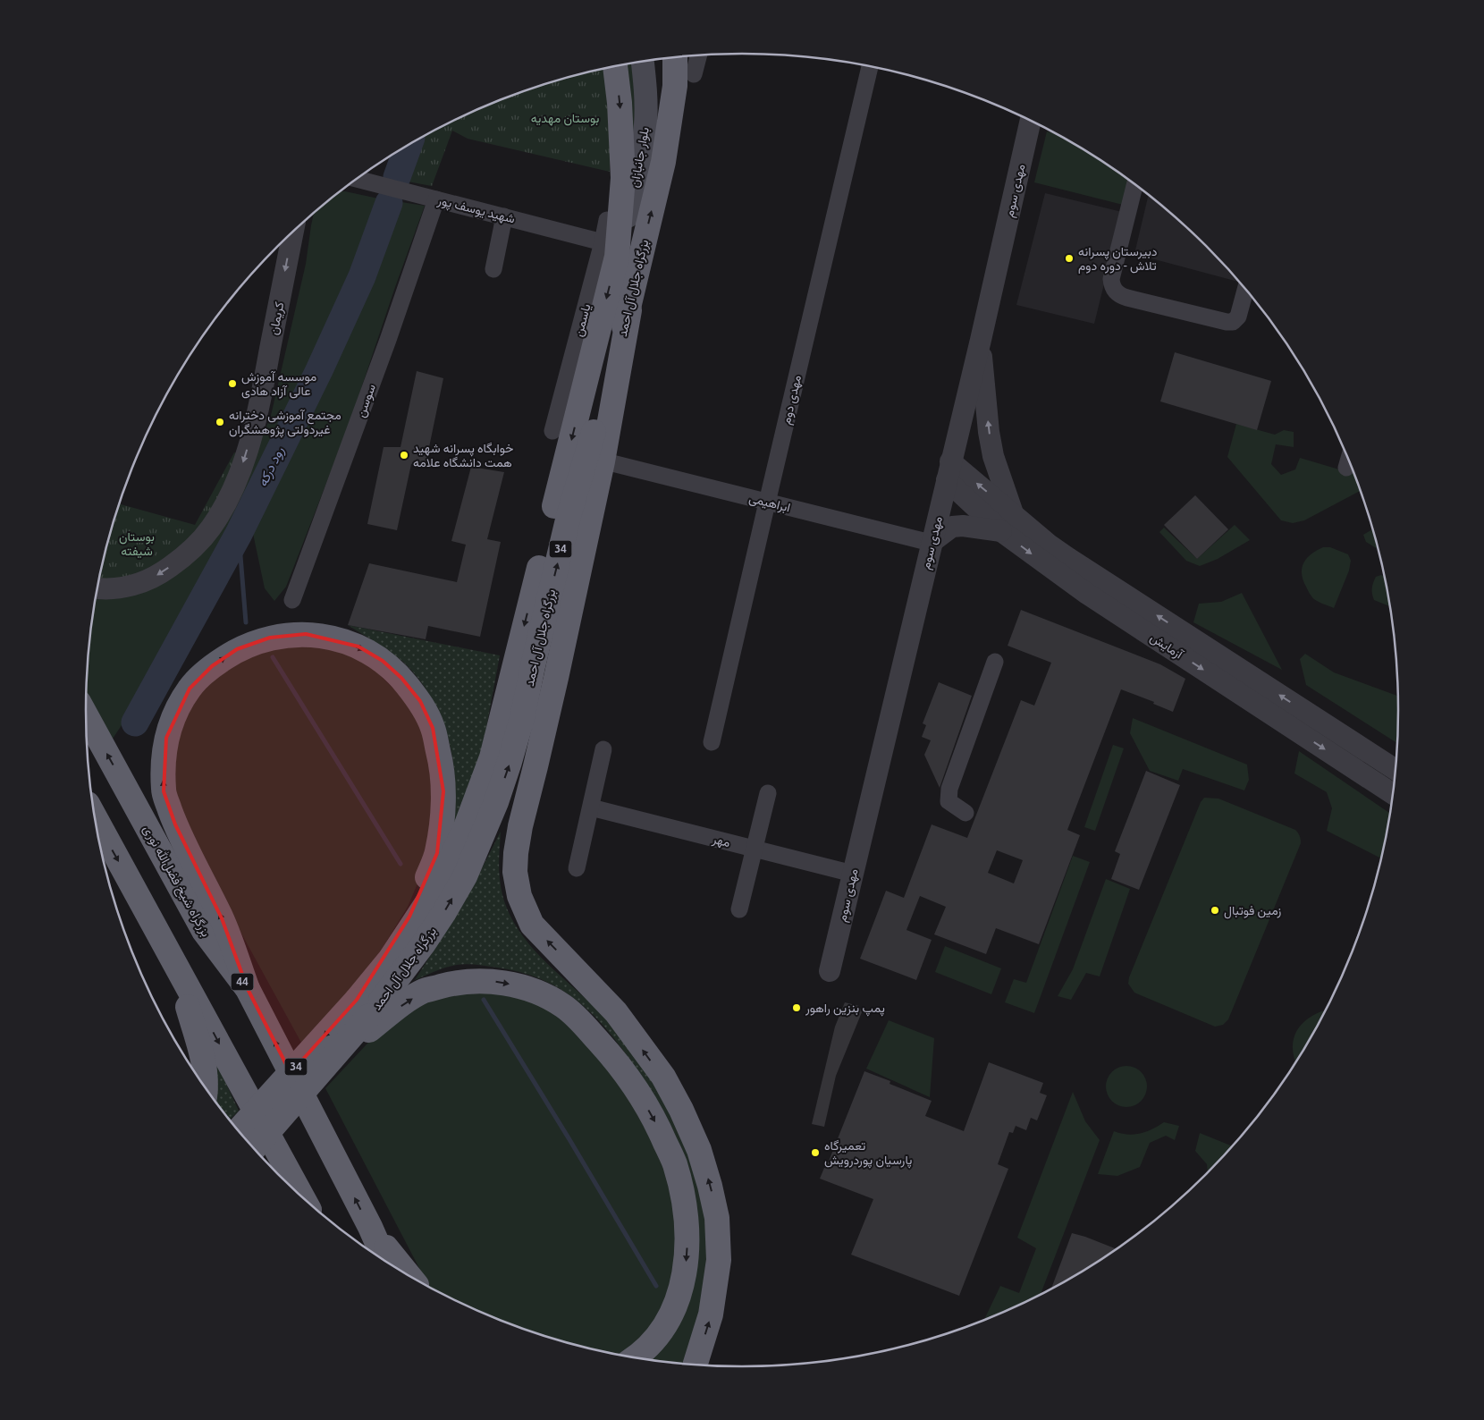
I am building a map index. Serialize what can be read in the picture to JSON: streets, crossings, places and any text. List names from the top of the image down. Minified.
{"streets":{"highway":["بزرگراه جلال آل احمد","34","بزرگراه شیخ فضل‌الله نوری","44"],"main road":["بلوار جانبازان"],"street":["مهدی سوم","شهید یوسف پور","کریمان","یاسمن","مهدی دوم","سوسن","ابراهیمی","آزمایش","مهر"]},"crossings":[["بلوار جانبازان","شهید یوسف پور"],["بلوار جانبازان","بزرگراه جلال آل احمد"],["بلوار جانبازان","یاسمن"],["مهدی سوم","ابراهیمی"],["مهدی سوم","آزمایش"],["مهدی سوم","مهر"],["شهید یوسف پور","بزرگراه جلال آل احمد"],["شهید یوسف پور","یاسمن"],["شهید یوسف پور","سوسن"],["بزرگراه جلال آل احمد","یاسمن"],["مهدی دوم","ابراهیمی"]],"one_way":["کریمان"],"water":["رود درکه"],"parks":["بوستان مهدیه","بوستان شیفته"],"places":["دبیرستان پسرانه تلاش - دوره دوم","موسسه آموزش عالی آزاد هادی","مجتمع آموزشی دخترانه غیردولتی پژوهشگران","خوابگاه پسرانه شهید همت دانشگاه علامه","زمین فوتبال","پمپ بنزین راهور","تعمیرگاه پارسیان پوردرویش"]}
